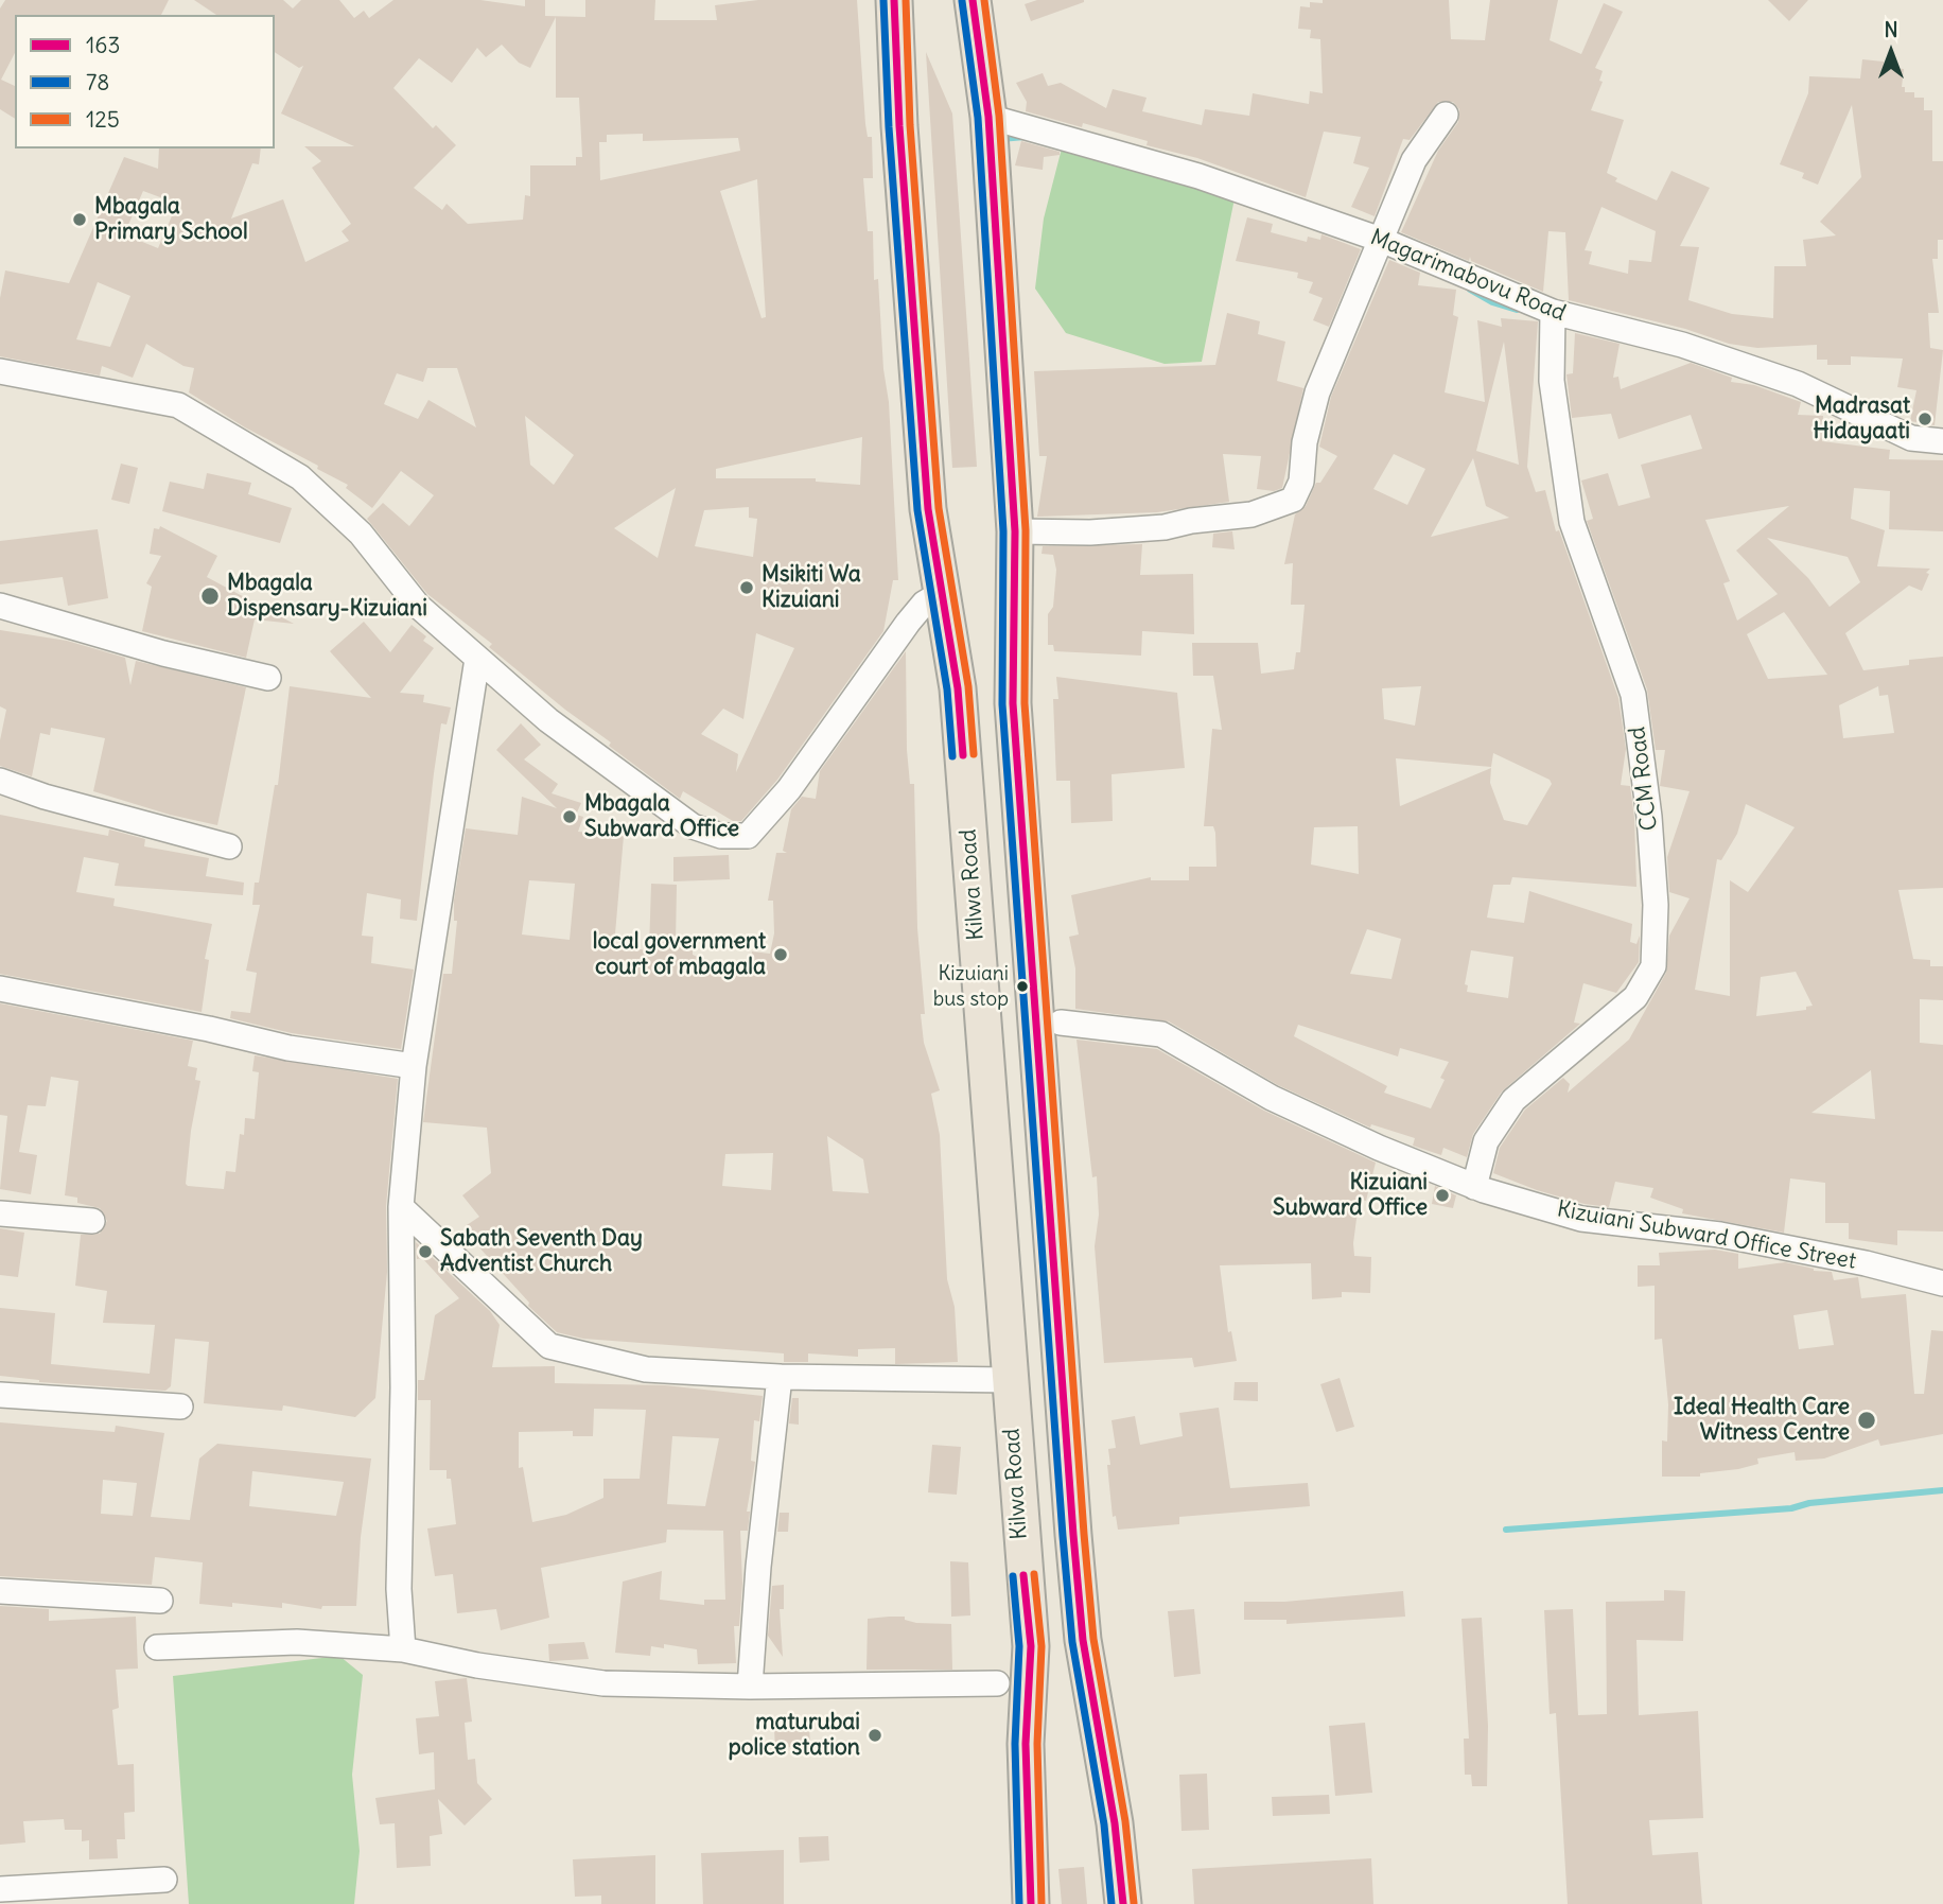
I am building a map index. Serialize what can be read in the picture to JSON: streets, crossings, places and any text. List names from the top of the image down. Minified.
{"streets":{"highway":["Kilwa Road"],"street":["Magarimabovu Road","CCM Road","Kizuiani Subward Office Street"]},"crossings":[["Magarimabovu Road","CCM Road"],["CCM Road","Kizuiani Subward Office Street"]],"places":["Mbagala Primary School","Madrasat Hidayaati","Msikiti Wa Kizuiani","Mbagala Dispensary-Kizuiani","Mbagala Subward Office","local government court of mbagala","Kizuiani bus stop","Kizuiani Subward Office","Sabath Seventh Day Adventist Church","Ideal Health Care Witness Centre","maturubai police station"],"lines":["transit line 163","transit line 78","transit line 125"],"legend":["163","78","125"],"north":"top"}
